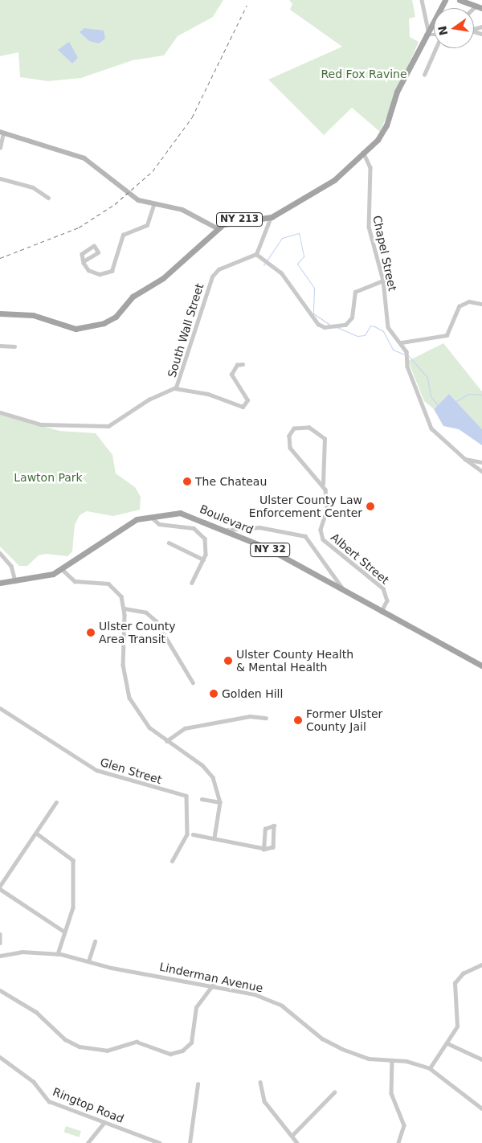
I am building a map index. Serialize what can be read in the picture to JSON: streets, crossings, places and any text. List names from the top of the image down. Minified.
{"streets":{"main road":["NY 213","Boulevard","NY 32"],"street":["Chapel Street","South Wall Street","Albert Street","Glen Street","Linderman Avenue","Ringtop Road"]},"crossings":[["NY 213","Chapel Street"],["Boulevard","Albert Street"]],"parks":["Red Fox Ravine","Lawton Park"],"places":["The Chateau","Ulster County Law Enforcement Center","Ulster County Area Transit","Ulster County Health & Mental Health","Golden Hill","Former Ulster County Jail"],"north":"left"}
